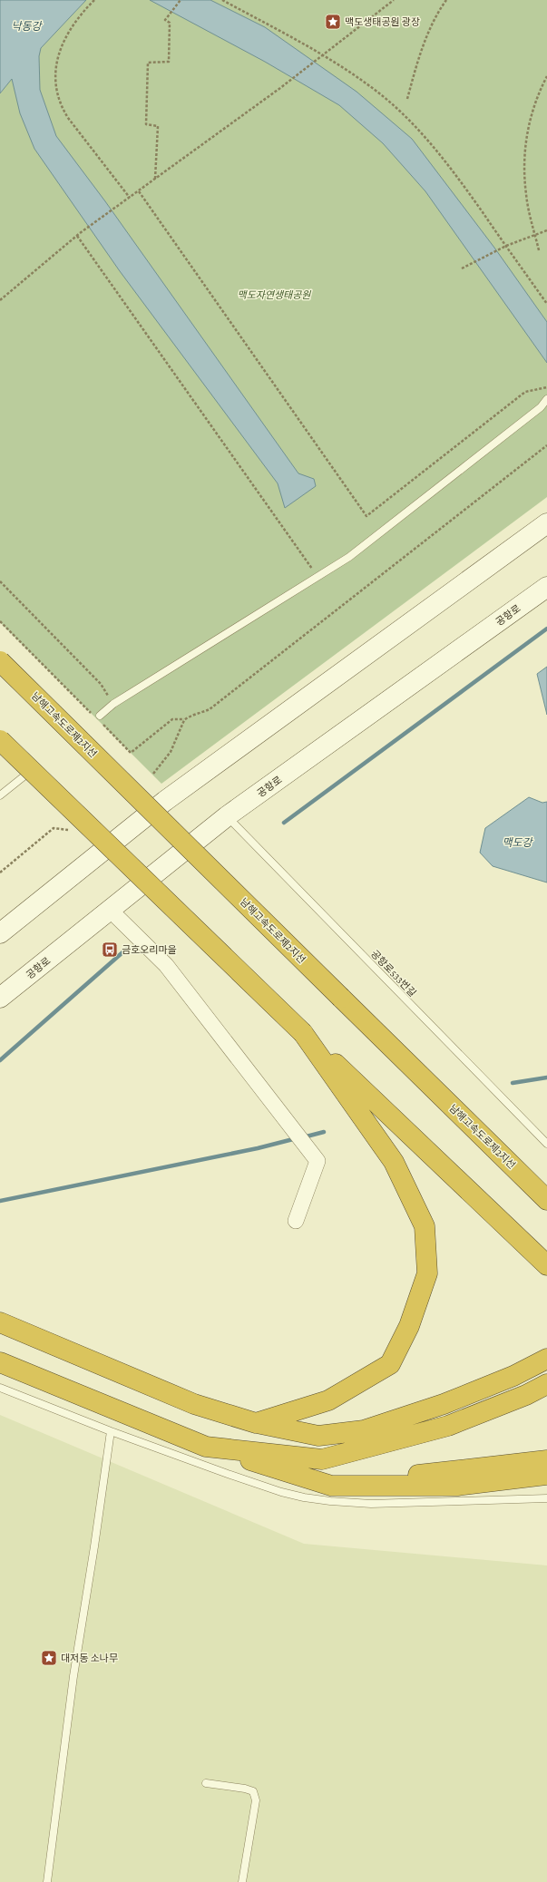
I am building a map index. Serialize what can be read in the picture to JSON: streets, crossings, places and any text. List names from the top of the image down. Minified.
{"streets":{"highway":["남해고속도로제2지선"],"main road":["공항로"],"lane":["공항로533번길"]},"crossings":[["공항로","공항로533번길"]],"water":["낙동강","맥도강"],"parks":["맥도자연생태공원"],"places":{"place":["맥도생태공원 광장","대저동 소나무"],"bus stop":["금호오리마을"]}}
